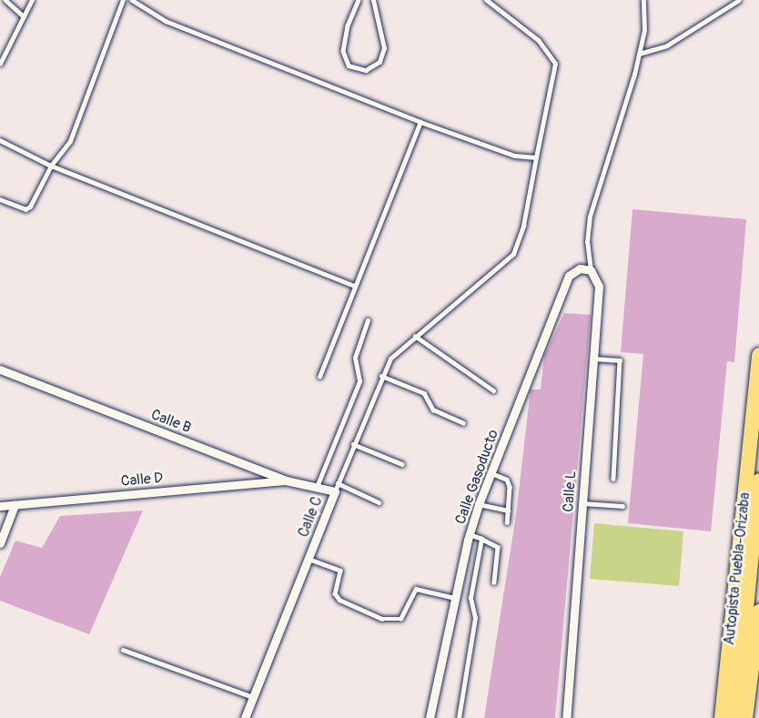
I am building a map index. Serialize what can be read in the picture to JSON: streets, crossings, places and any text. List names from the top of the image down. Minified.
{"streets":{"highway":["Autopista Puebla-Orizaba"],"street":["Calle B","Calle Gasoducto","Calle D","Calle L","Calle C"]},"crossings":[["Calle B","Calle D"],["Calle B","Calle C"],["Calle Gasoducto","Calle L"]]}
